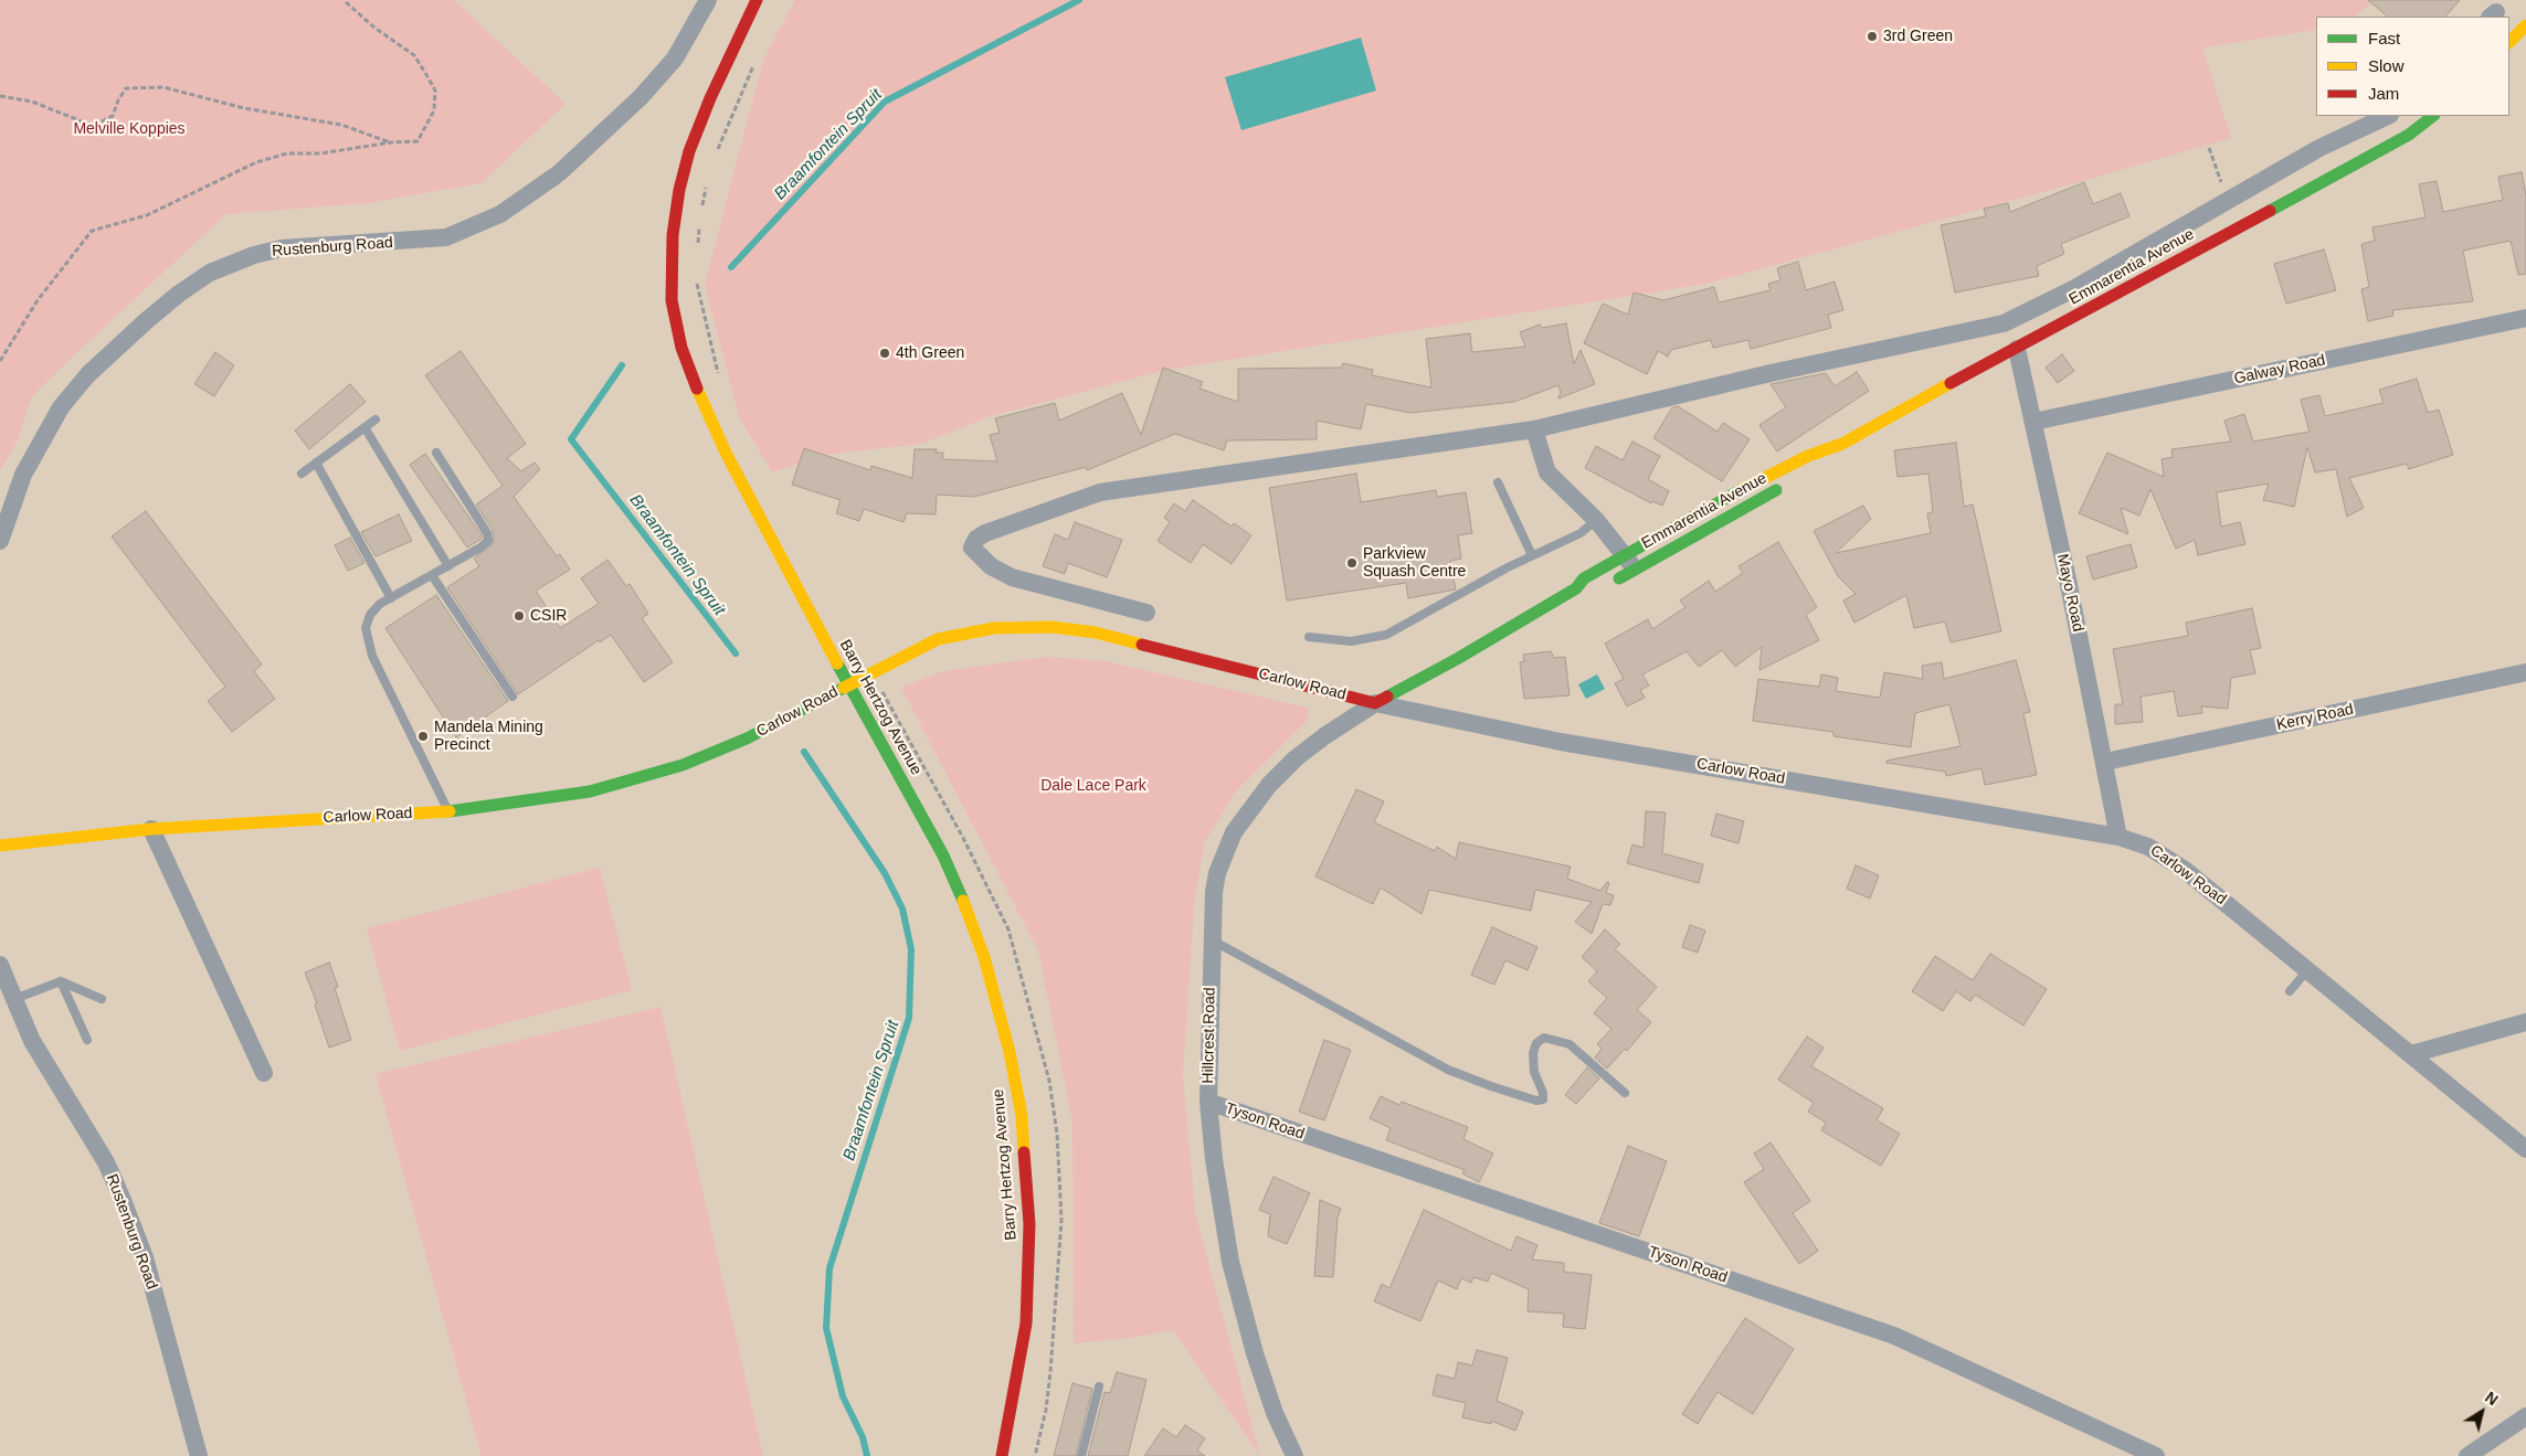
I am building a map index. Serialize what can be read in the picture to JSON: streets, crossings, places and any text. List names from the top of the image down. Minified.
{"streets":{"street":["Rustenburg Road","Emmarentia Avenue","Galway Road","Mayo Road","Carlow Road","Barry Hertzog Avenue","Kerry Road","Hillcrest Road","Tyson Road"]},"crossings":[["Emmarentia Avenue","Mayo Road"],["Emmarentia Avenue","Carlow Road"],["Emmarentia Avenue","Hillcrest Road"],["Galway Road","Mayo Road"],["Mayo Road","Carlow Road"],["Mayo Road","Kerry Road"],["Carlow Road","Hillcrest Road"],["Hillcrest Road","Tyson Road"]],"water":["Braamfontein Spruit"],"parks":["Melville Koppies","Dale Lace Park"],"places":["3rd Green","4th Green","Parkview Squash Centre","CSIR","Mandela Mining Precinct"],"legend":["Fast","Slow","Jam"],"north":"top right"}
